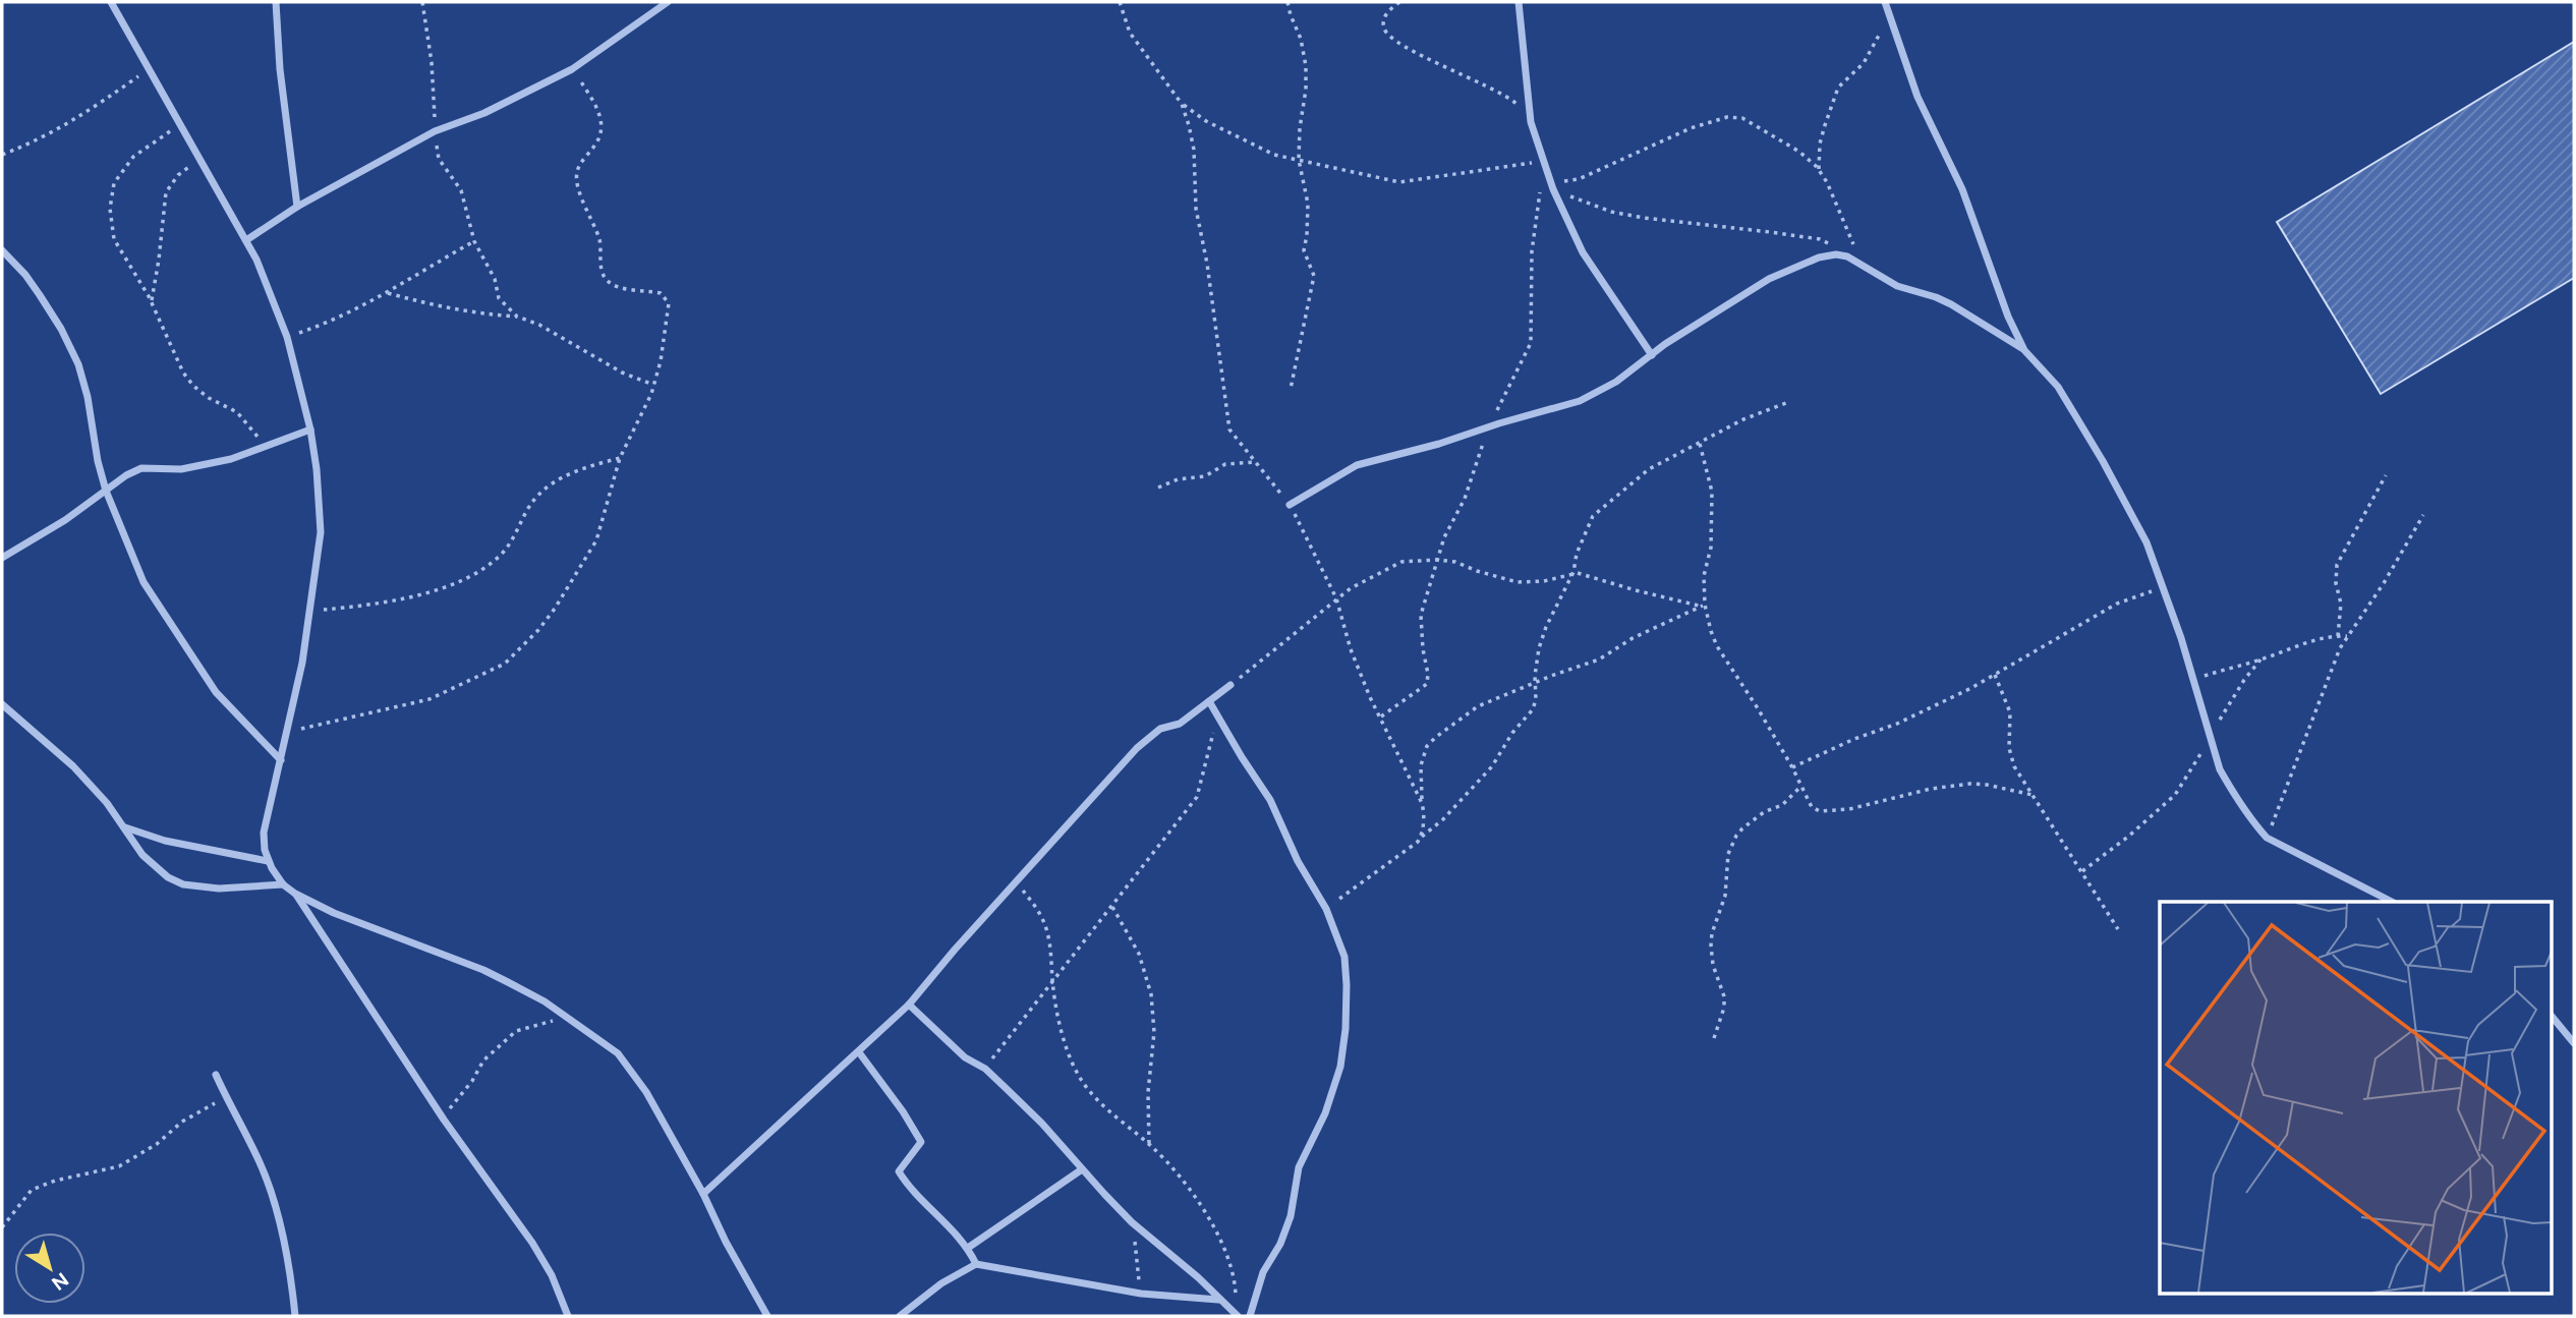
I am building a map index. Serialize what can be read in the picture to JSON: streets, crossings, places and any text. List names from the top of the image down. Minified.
{"north":"bottom right"}
